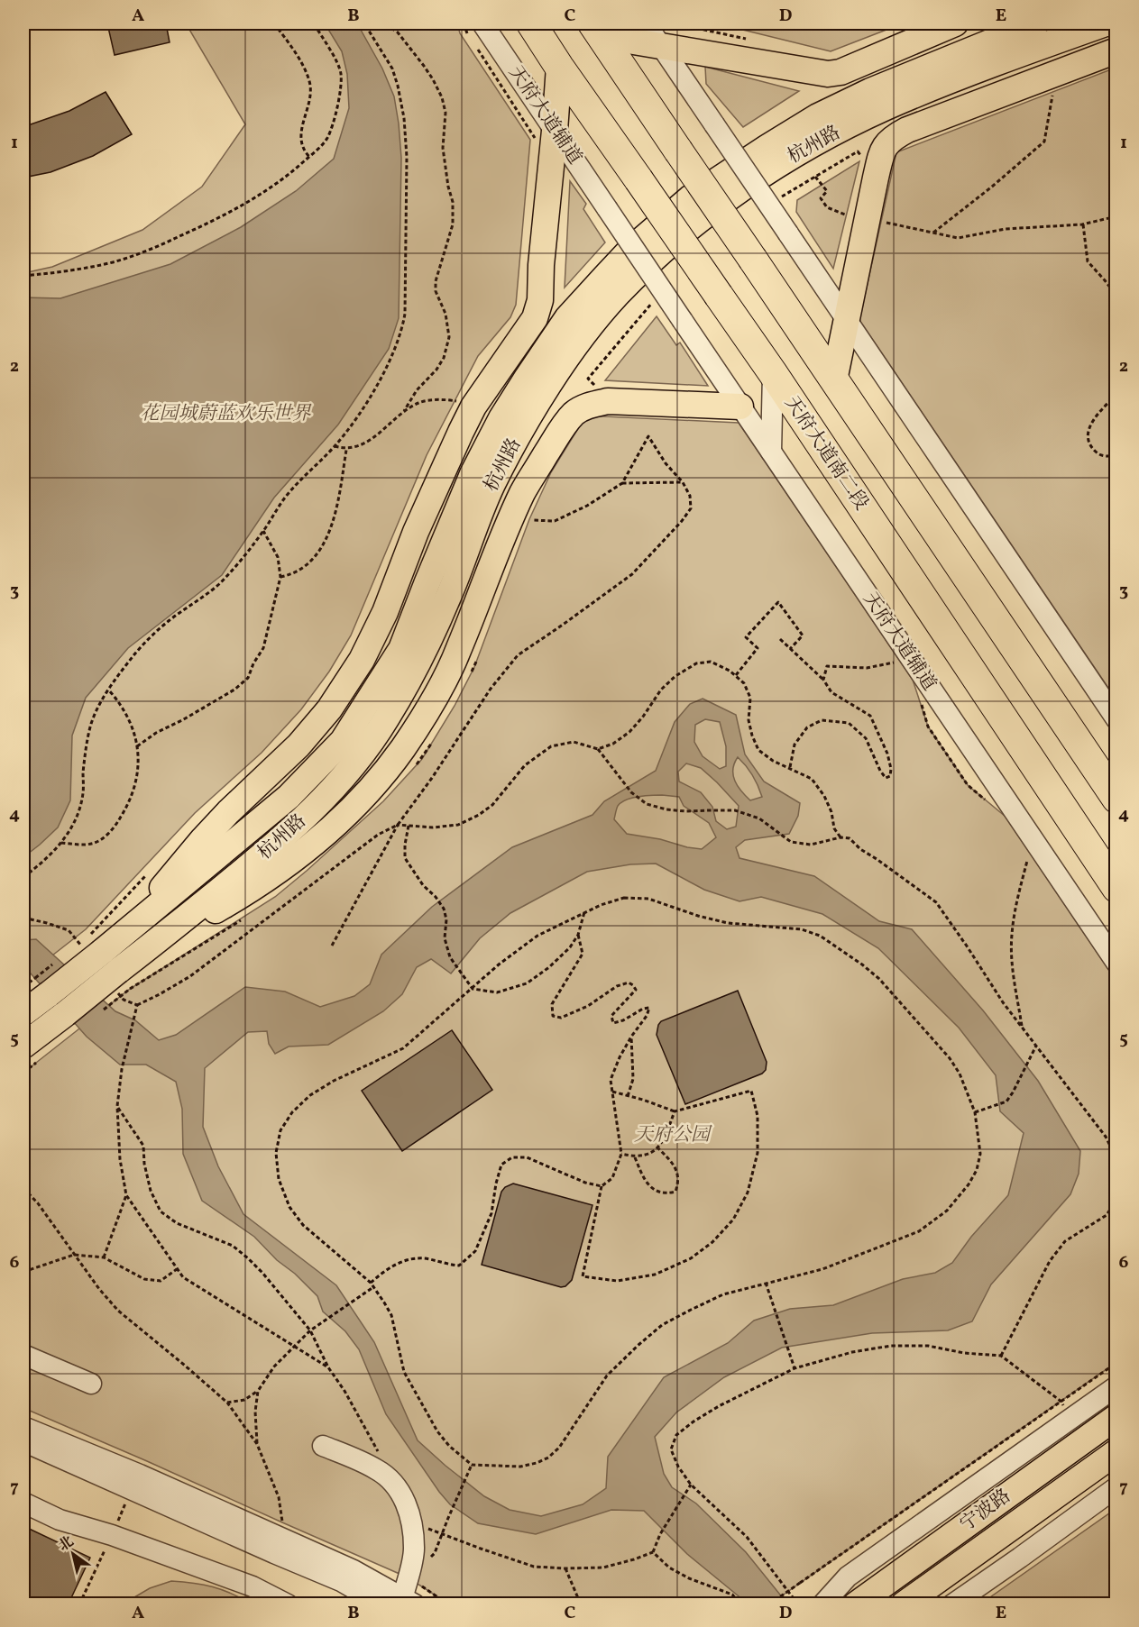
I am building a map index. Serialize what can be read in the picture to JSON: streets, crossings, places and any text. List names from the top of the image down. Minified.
{"streets":{"highway":["天府大道南二段"],"main road":["杭州路","宁波路"],"street":["天府大道辅道"]},"parks":["花园城蔚蓝欢乐世界","天府公园"],"north":"top left","grid":{"columns":["A","B","C","D","E"],"rows":["1","2","3","4","5","6","7"]}}
